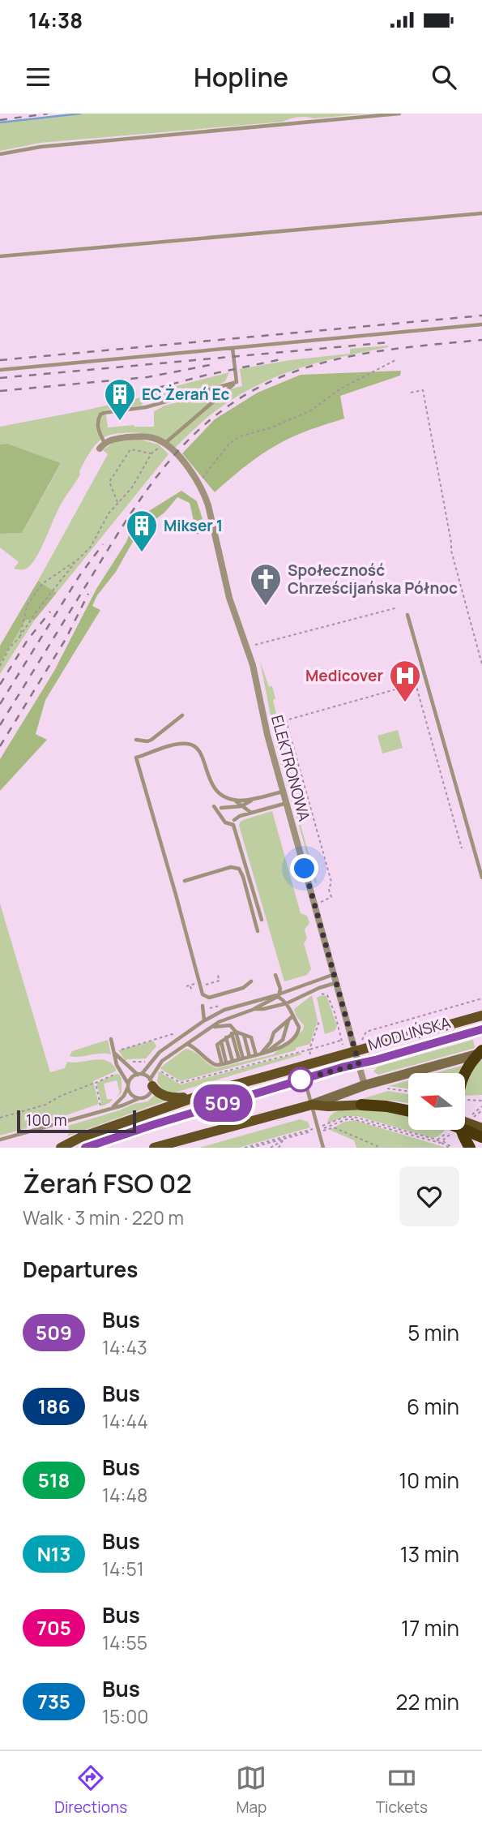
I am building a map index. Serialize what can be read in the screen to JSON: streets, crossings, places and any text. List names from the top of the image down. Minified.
{"streets":{"main road":["MODLIŃSKA"],"street":["ELEKTRONOWA"]},"crossings":[["ELEKTRONOWA","MODLIŃSKA"]],"places":{"building":["EC Żerań Ec","Mikser 1"],"church":["Społeczność Chrześcijańska Północ"],"hospital":["Medicover"]},"lines":["bus line 509"],"scale_bar":"100 m","north":"left","page":{"status":"14:38","header":"Hopline","on_map":"509","scale":"100 m","heading":[["Żerań FSO 02","Walk · 3 min · 220 m"],"Departures"],"list":[{"mark":"509","name":"Bus","note":"14:43","value":"5 min"},{"mark":"186","name":"Bus","note":"14:44","value":"6 min"},{"mark":"518","name":"Bus","note":"14:48","value":"10 min"},{"mark":"N13","name":"Bus","note":"14:51","value":"13 min"},{"mark":"705","name":"Bus","note":"14:55","value":"17 min"},{"mark":"735","name":"Bus","note":"15:00","value":"22 min"}],"tabs":["Directions","Map","Tickets"]}}
